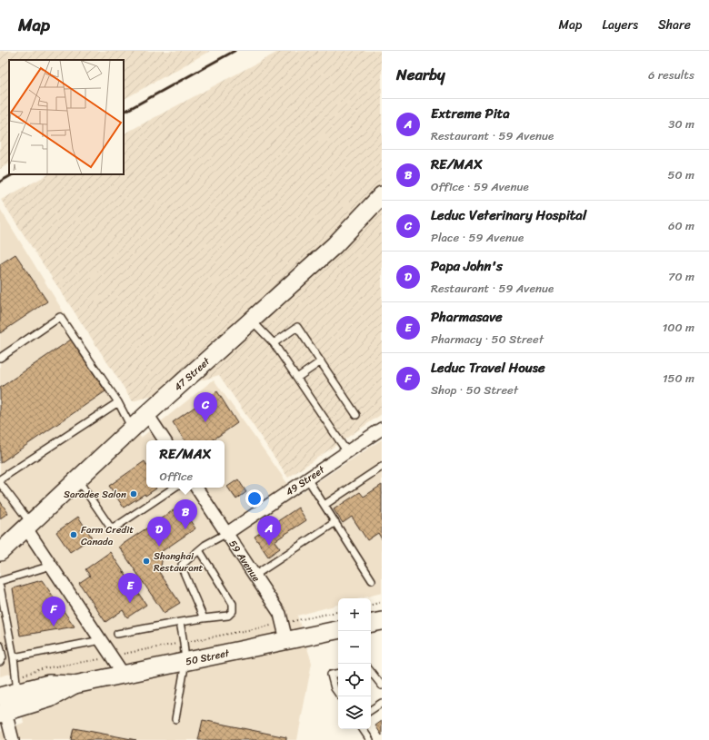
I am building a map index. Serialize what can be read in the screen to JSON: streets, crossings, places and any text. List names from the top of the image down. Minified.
{"streets":{"street":["47 Street","49 Street","59 Avenue","50 Street"]},"crossings":[["49 Street","59 Avenue"],["59 Avenue","50 Street"]],"places":["Saradee Salon","Farm Credit Canada","Shanghai Restaurant"],"page":{"header":"Map","nav":["Map","Layers","Share"],"heading":["Nearby","6 results"],"list":[{"mark":"A","name":"Extreme Pita","note":"Restaurant · 59 Avenue","value":"30 m"},{"mark":"B","name":"RE/MAX","note":"Office · 59 Avenue","value":"50 m"},{"mark":"C","name":"Leduc Veterinary Hospital","note":"Place · 59 Avenue","value":"60 m"},{"mark":"D","name":"Papa John's","note":"Restaurant · 59 Avenue","value":"70 m"},{"mark":"E","name":"Pharmasave","note":"Pharmacy · 50 Street","value":"100 m"},{"mark":"F","name":"Leduc Travel House","note":"Shop · 50 Street","value":"150 m"}],"pins":["C","B","A","D","E","F"],"popup":["RE/MAX","Office"],"map_buttons":["+","−"]}}
